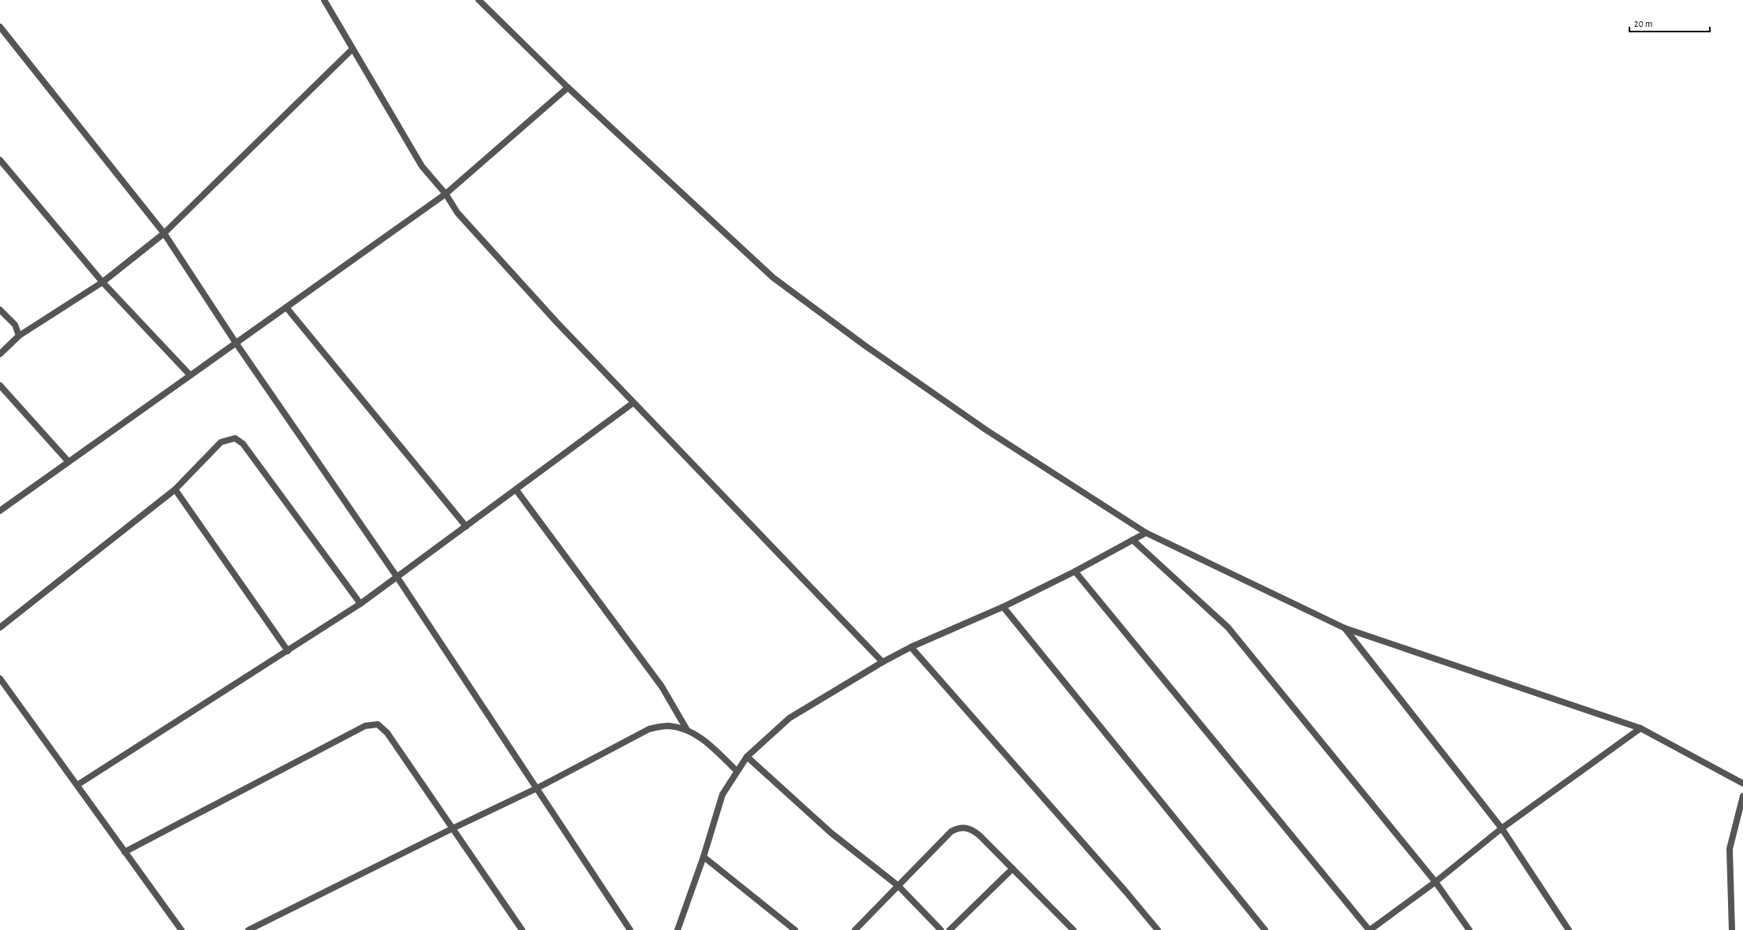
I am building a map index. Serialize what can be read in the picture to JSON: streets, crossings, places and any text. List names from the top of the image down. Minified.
{"scale_bar":"20 m"}
